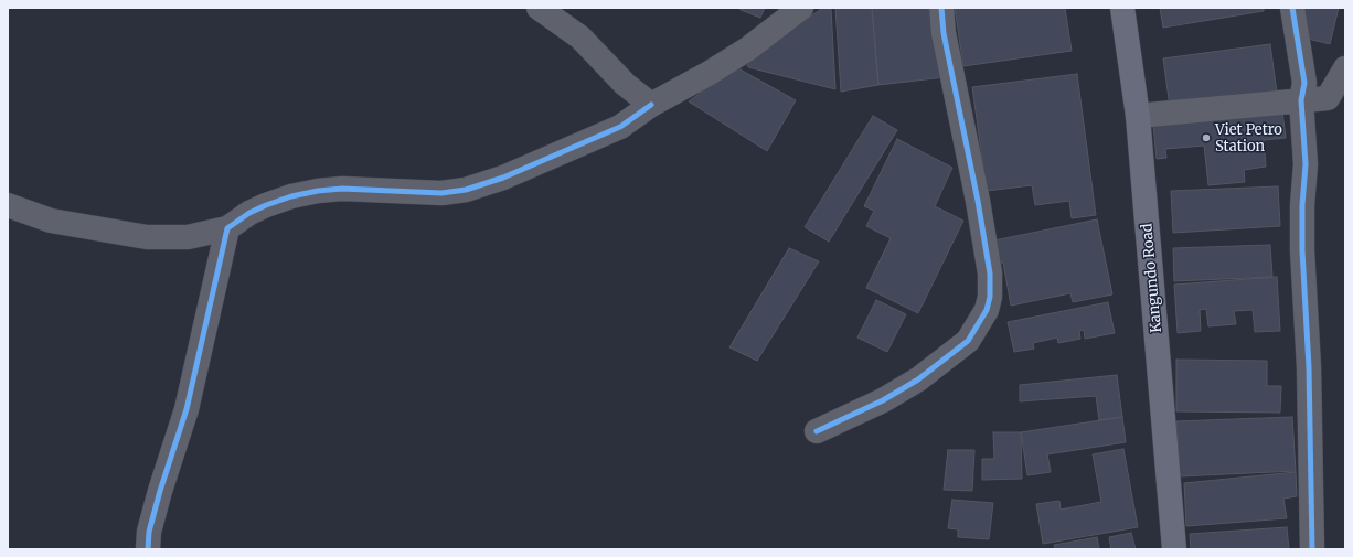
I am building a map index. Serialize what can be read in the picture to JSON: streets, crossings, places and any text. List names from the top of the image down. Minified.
{"streets":{"highway":["Kangundo Road"]},"places":["Viet Petro Station"]}
